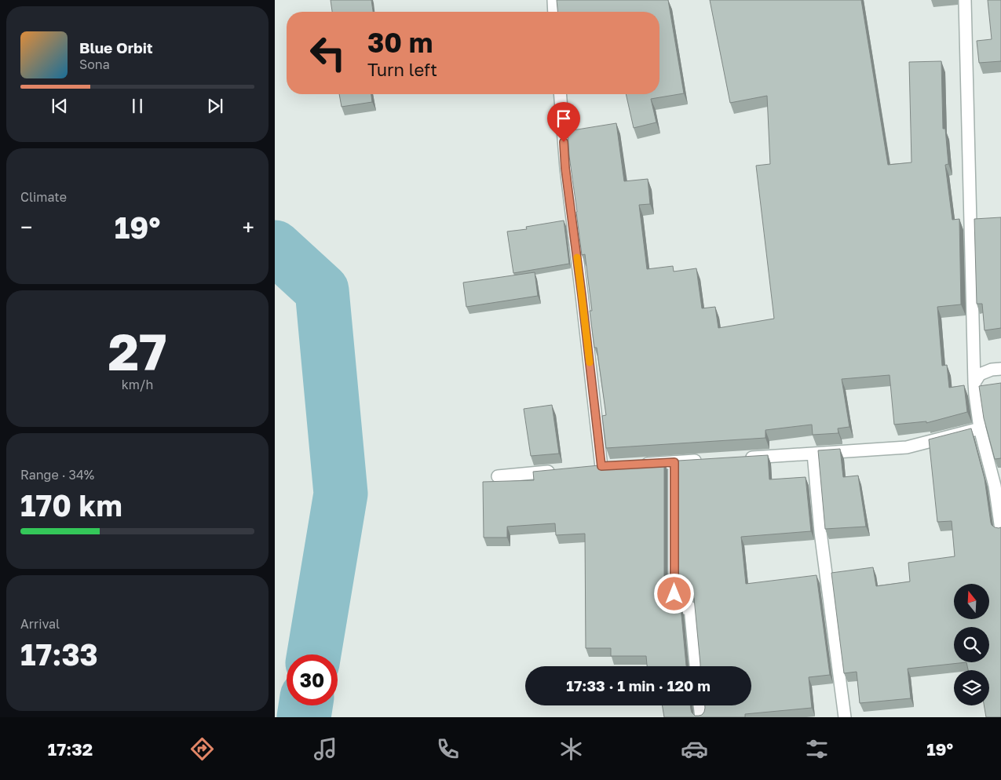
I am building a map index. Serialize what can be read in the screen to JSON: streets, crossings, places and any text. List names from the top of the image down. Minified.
{"north":"top","page":{"turn":["30 m","Turn left"],"song":["Blue Orbit","Sona"],"tile":["Climate",["27","km/h"],["Range · 34%","170 km"],["Arrival","17:33"]],"heat":["−","19°","+"],"limit":"30","trip":"17:33 · 1 min · 120 m","tabs":["17:32","19°"]}}
